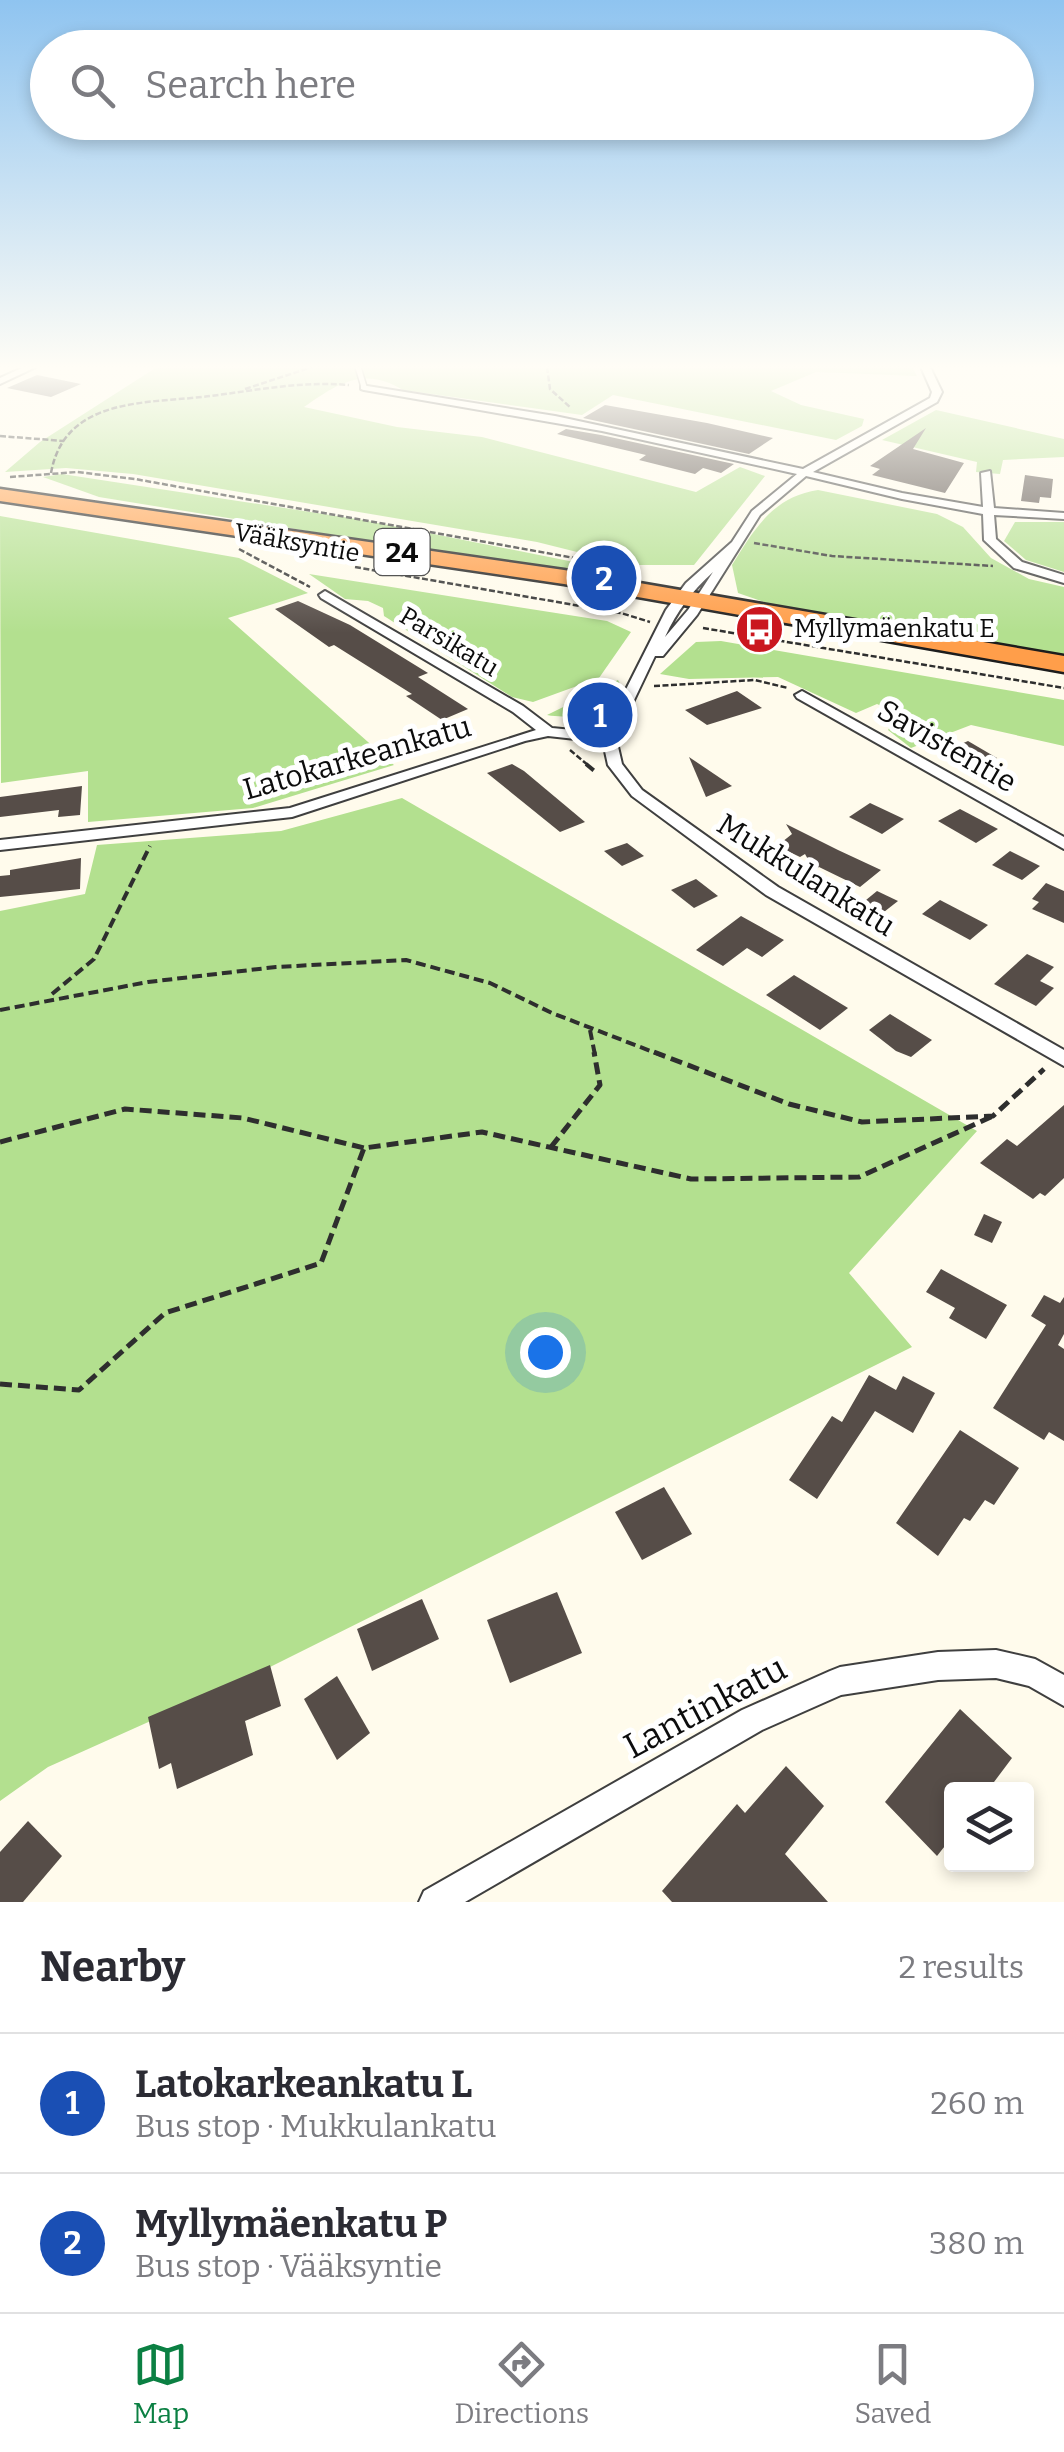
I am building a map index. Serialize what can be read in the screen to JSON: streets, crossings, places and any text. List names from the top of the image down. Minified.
{"streets":{"highway":["Vääksyntie","24"],"street":["Parsikatu","Savistentie","Latokarkeankatu","Mukkulankatu","Lantinkatu"]},"crossings":[["Parsikatu","Latokarkeankatu"],["Latokarkeankatu","Mukkulankatu"]],"places":{"bus stop":["Myllymäenkatu E"]},"page":{"search":"Search here","pins":["2","1"],"heading":["Nearby","2 results"],"list":[{"mark":"1","name":"Latokarkeankatu L","note":"Bus stop · Mukkulankatu","value":"260 m"},{"mark":"2","name":"Myllymäenkatu P","note":"Bus stop · Vääksyntie","value":"380 m"}],"nav":["Map","Directions","Saved"]}}
